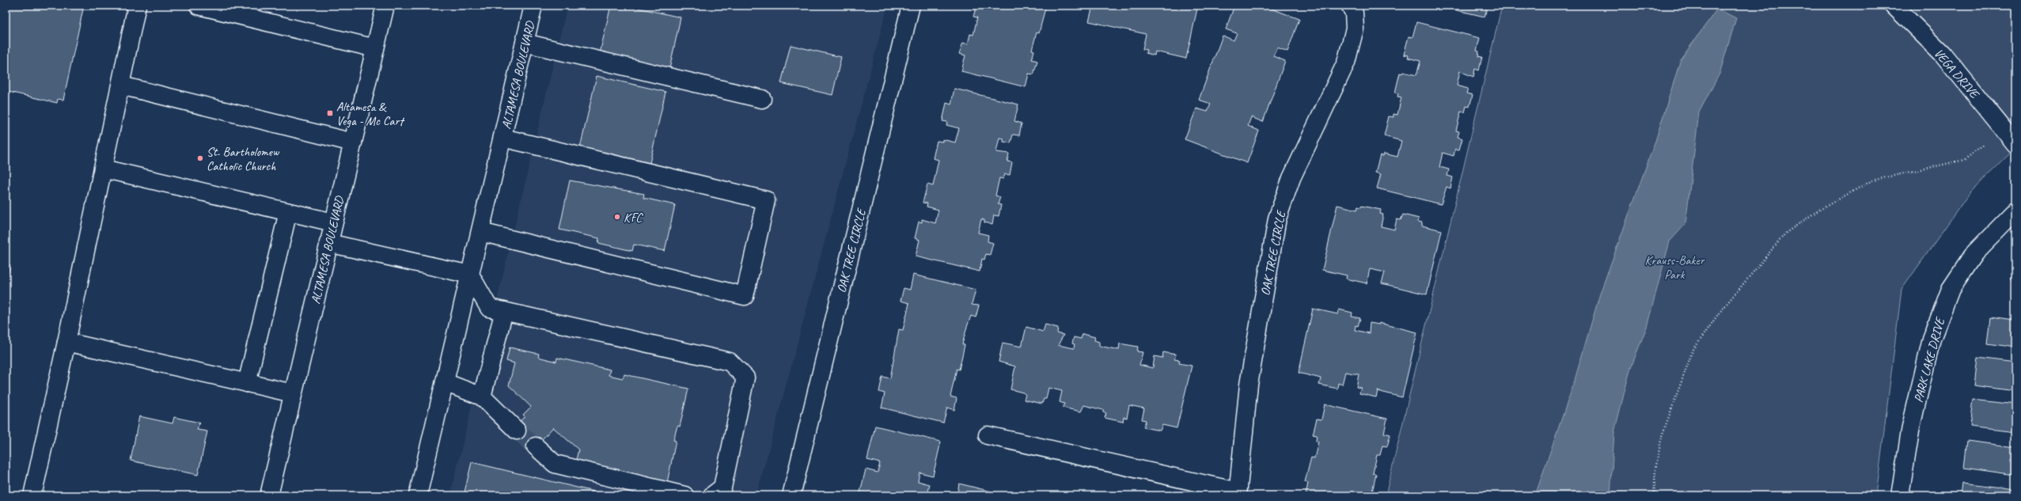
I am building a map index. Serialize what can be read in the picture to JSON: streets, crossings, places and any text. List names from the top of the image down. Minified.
{"streets":{"main road":["VEGA DRIVE","ALTAMESA BOULEVARD","OAK TREE CIRCLE","PARK LAKE DRIVE"]},"parks":["Krauss-Baker Park"],"places":{"transit":["Altamesa & Vega - Mc Cart"],"other":["St. Bartholomew Catholic Church","KFC"]}}
